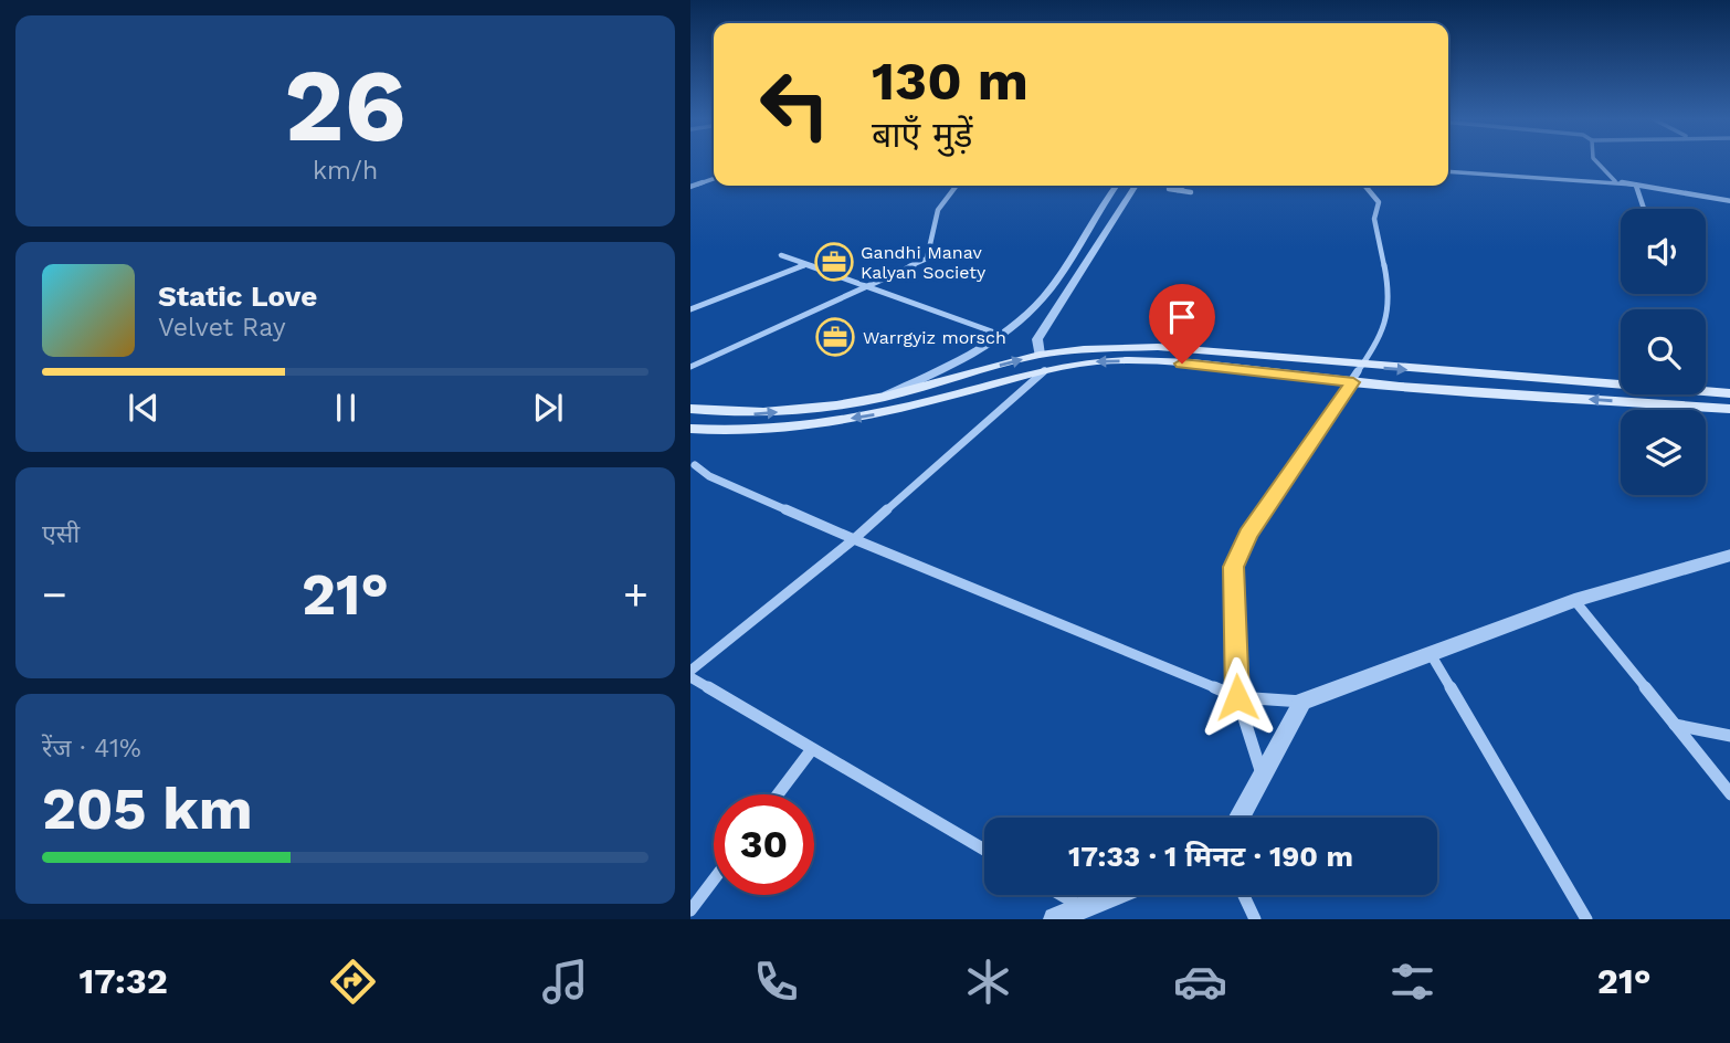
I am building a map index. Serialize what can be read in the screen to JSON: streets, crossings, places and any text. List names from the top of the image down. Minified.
{"places":{"office":["Gandhi Manav Kalyan Society","Warrgyiz morsch"]},"page":{"tile":[["26","km/h"],"एसी",["रेंज · 41%","205 km"]],"turn":["130 m","बाएँ मुड़ें"],"song":["Static Love","Velvet Ray"],"heat":["−","21°","+"],"limit":"30","trip":"17:33 · 1 मिनट · 190 m","tabs":["17:32","21°"]}}
